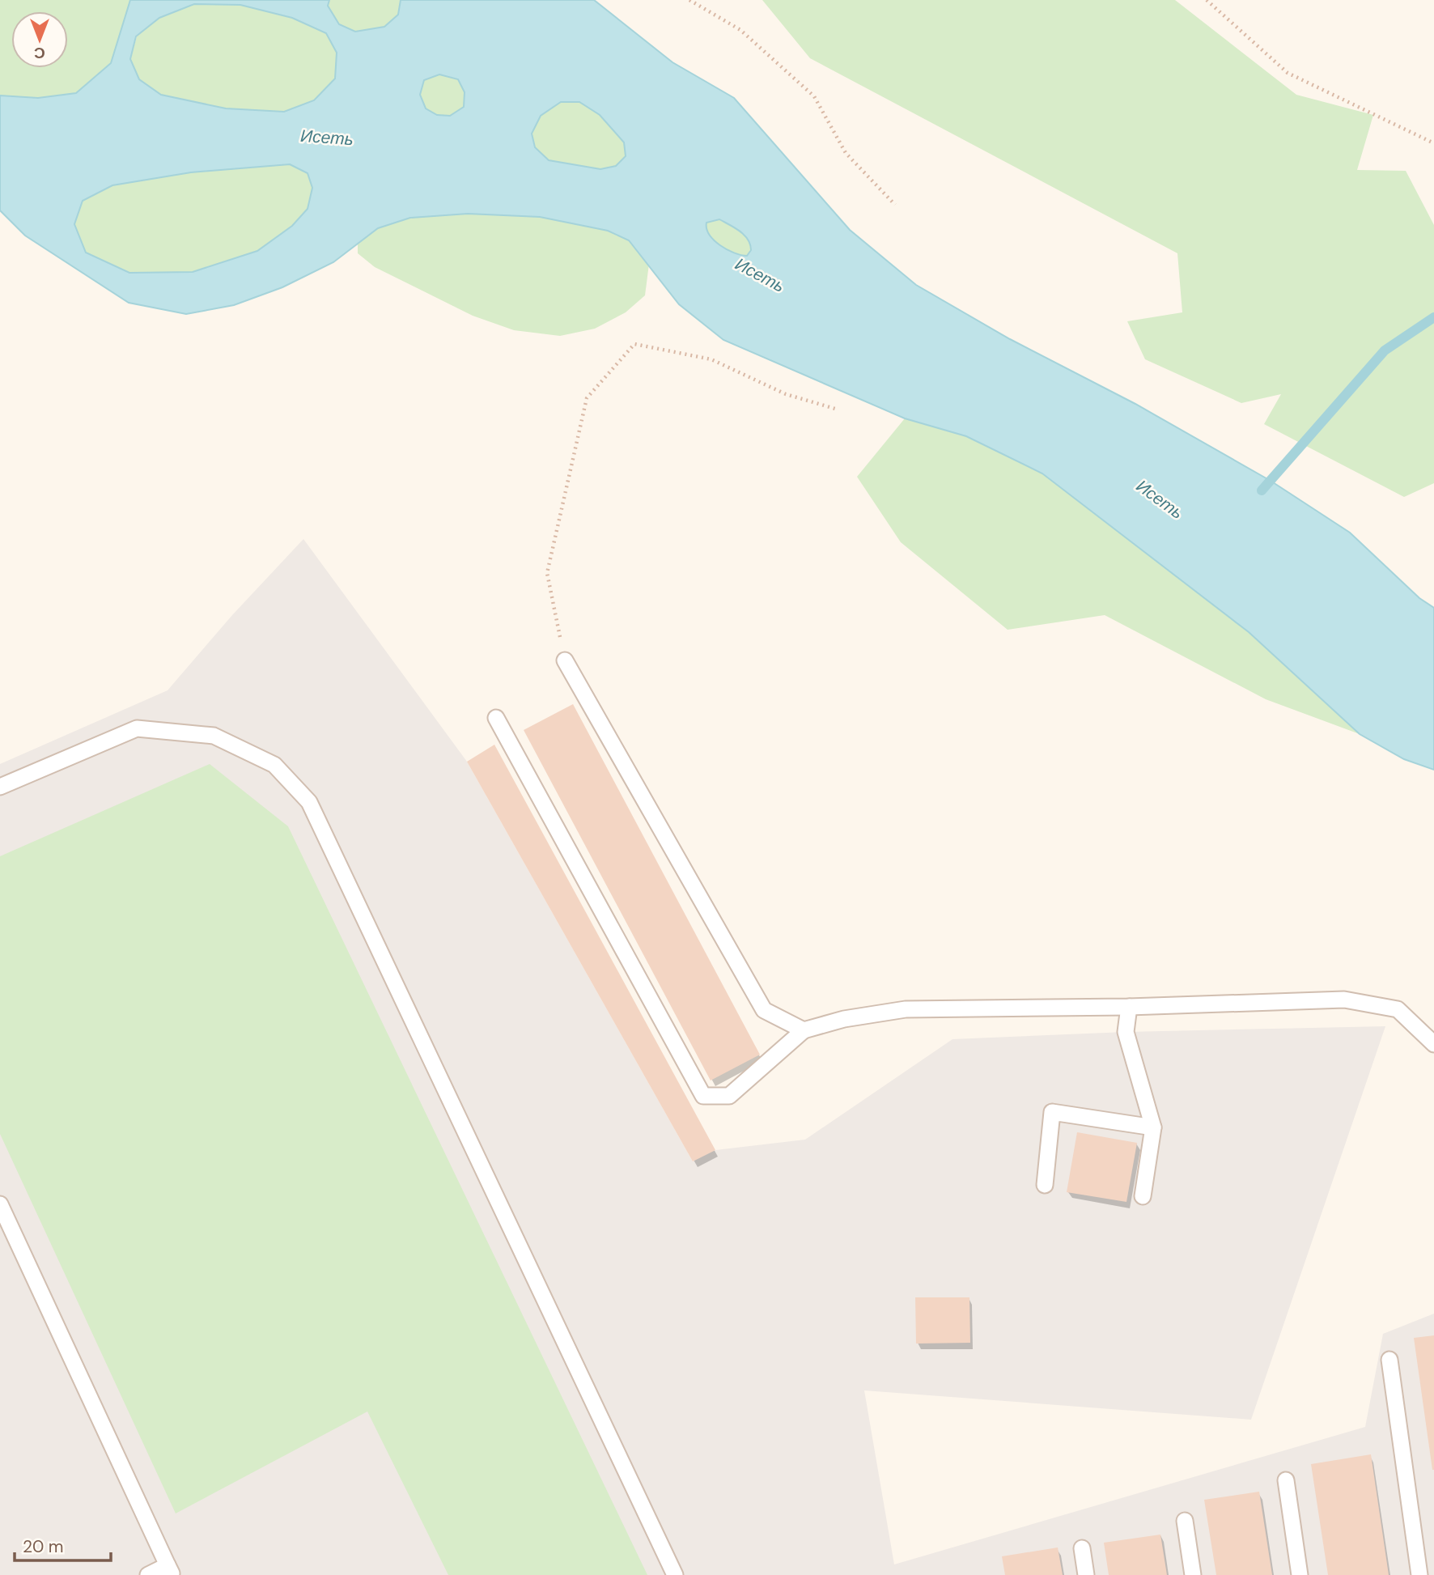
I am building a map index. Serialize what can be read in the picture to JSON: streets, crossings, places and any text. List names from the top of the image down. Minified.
{"water":["Исеть"],"scale_bar":"20 m","north":"bottom"}
